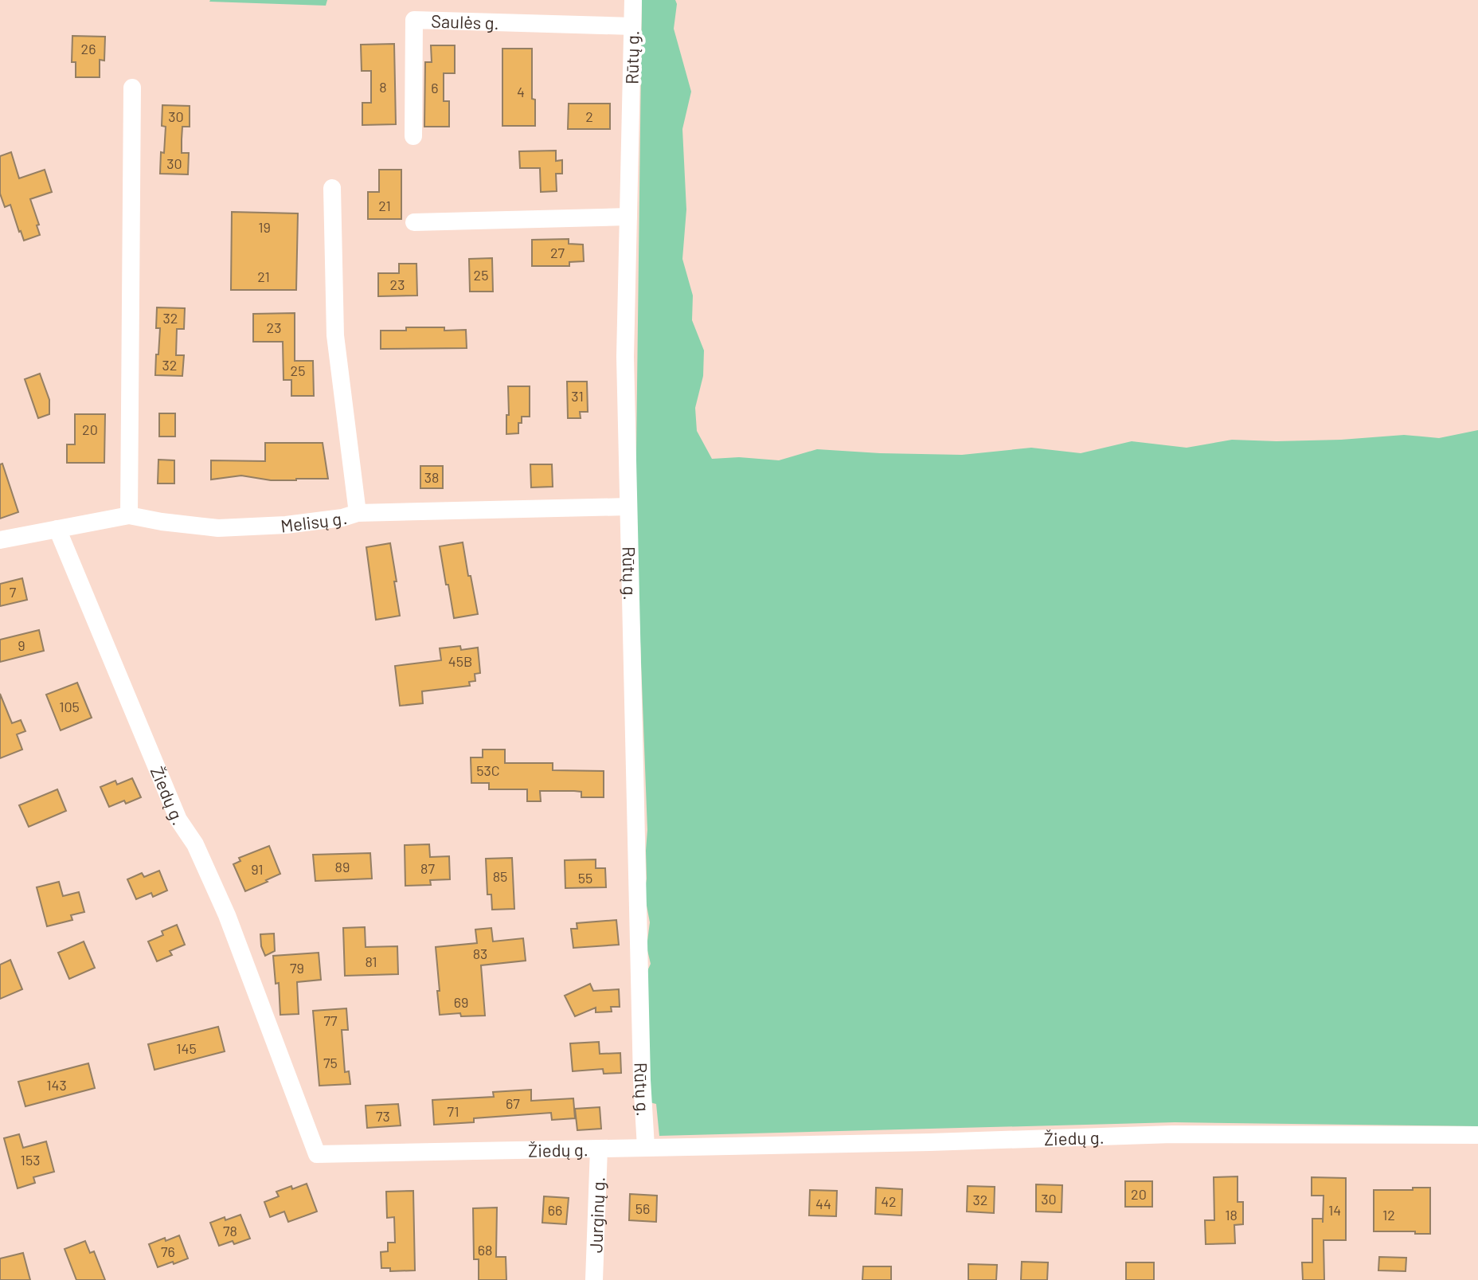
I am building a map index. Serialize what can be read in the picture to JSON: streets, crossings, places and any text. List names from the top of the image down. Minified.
{"streets":{"street":["Saulės g.","Rūtų g.","Melisų g.","Žiedų g.","Jurginų g."]},"crossings":[["Saulės g.","Rūtų g."],["Rūtų g.","Melisų g."],["Rūtų g.","Žiedų g."],["Melisų g.","Žiedų g."],["Žiedų g.","Jurginų g."]],"house_numbers":["26","8","6","4","30","2","30","21","19","27","25","21","23","32","23","32","25","31","20","38","7","9","45B","105","53C","89","87","91","85","55","83","81","79","69","77","145","75","143","67","71","73","153","20","30","32","42","44","56","66","14","18","12","78","68","76"]}
